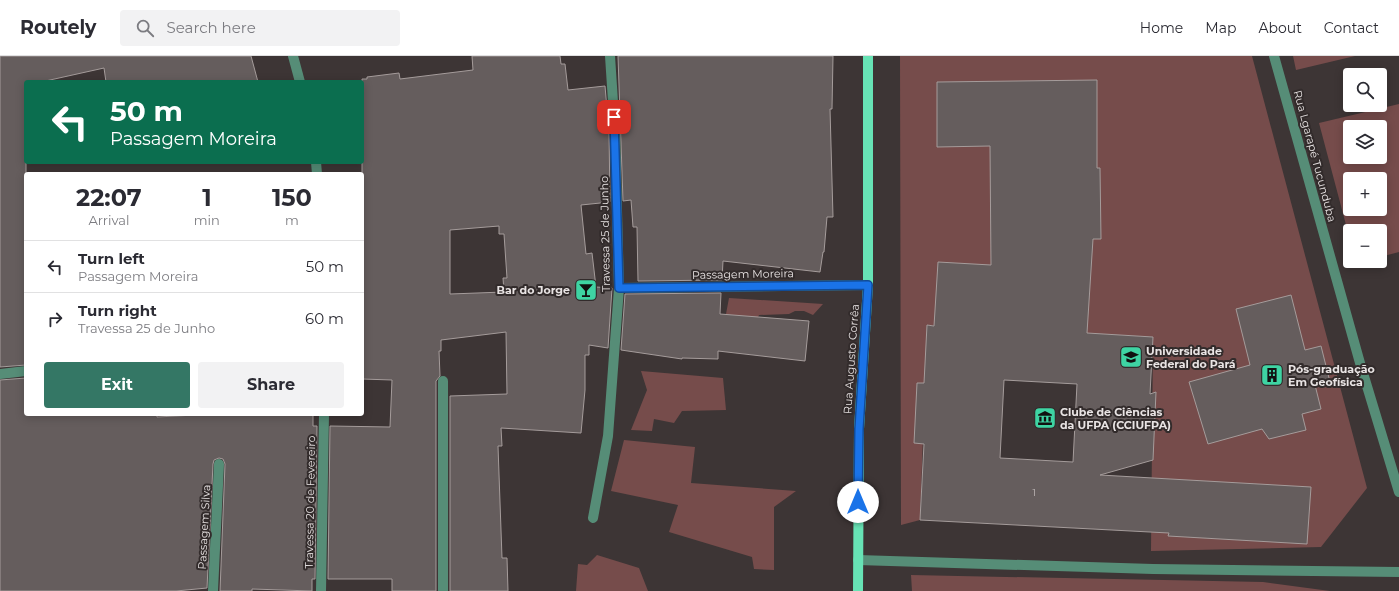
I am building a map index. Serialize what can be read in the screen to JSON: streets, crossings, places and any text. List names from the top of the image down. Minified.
{"streets":{"main road":["Rua Augusto Corrêa"],"street":["Rua Lgarapé Tucunduba","Travessa 25 de Junho","Passagem Moreira","Travessa 20 de Fevereiro","Passagem Silva"]},"crossings":[["Travessa 25 de Junho","Passagem Moreira"],["Passagem Moreira","Rua Augusto Corrêa"]],"places":{"bar":["Bar do Jorge"],"school or university":["Universidade Federal do Pará"],"building":["Pós-graduação Em Geofísica"],"museum":["Clube de Ciências da UFPA (CCIUFPA)"]},"house_numbers":["1"],"page":{"header":"Routely","search":"Search here","nav":["Home","Map","About","Contact"],"map_buttons":["+","−"],"turn":["50 m","Passagem Moreira"],"eta":["22:07","Arrival","1","min","150","m"],"list":[{"name":"Turn left","note":"Passagem Moreira","value":"50 m"},{"name":"Turn right","note":"Travessa 25 de Junho","value":"60 m"}],"buttons":["Exit","Share"]}}
